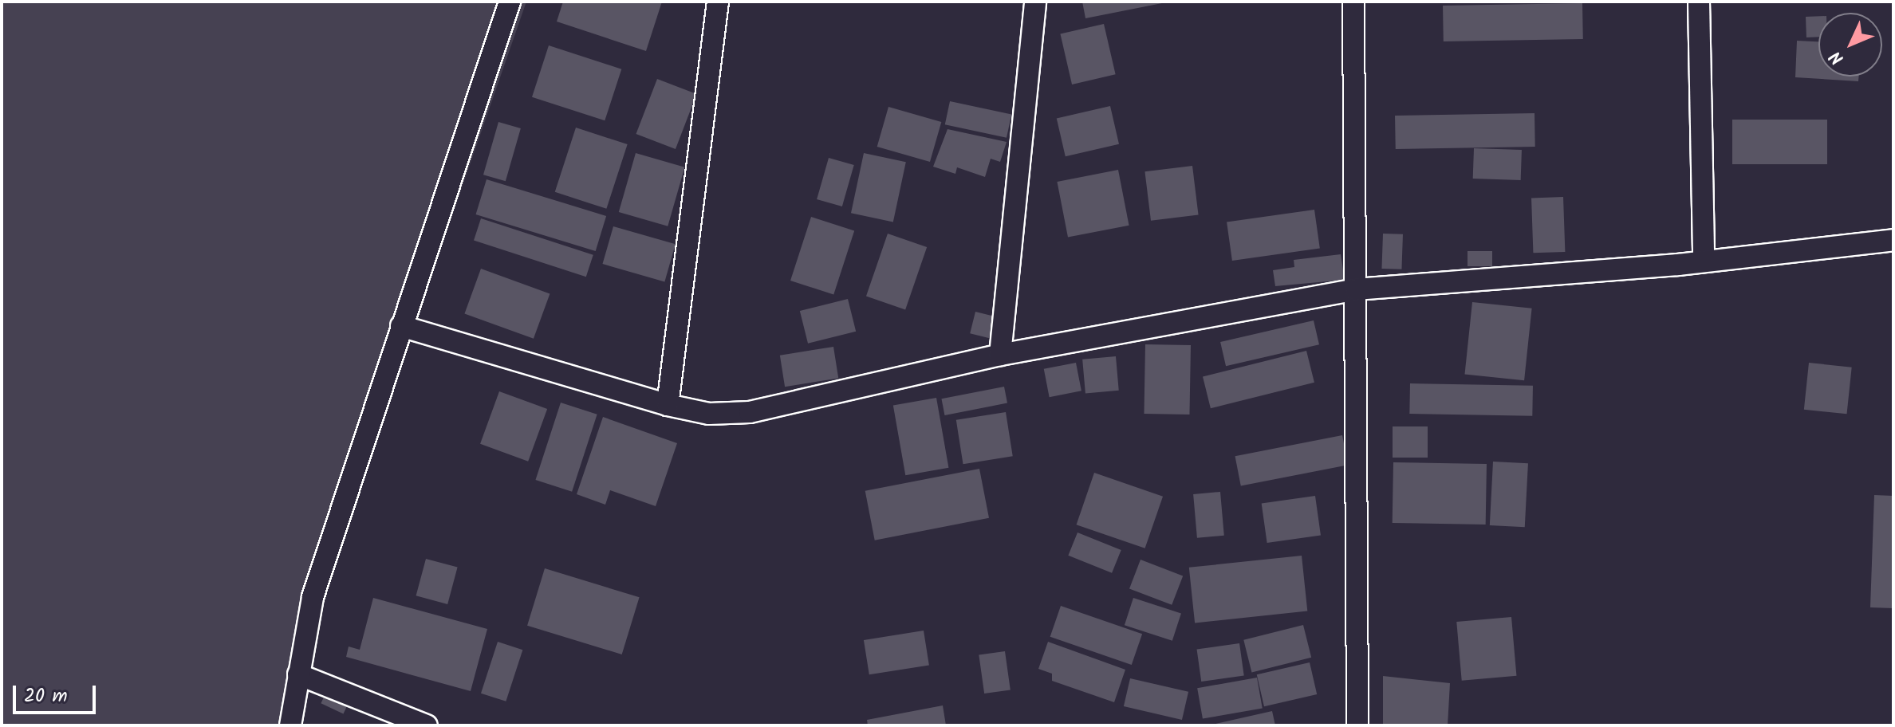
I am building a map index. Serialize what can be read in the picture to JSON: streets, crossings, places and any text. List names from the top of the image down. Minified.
{"scale_bar":"20 m","north":"bottom left"}
